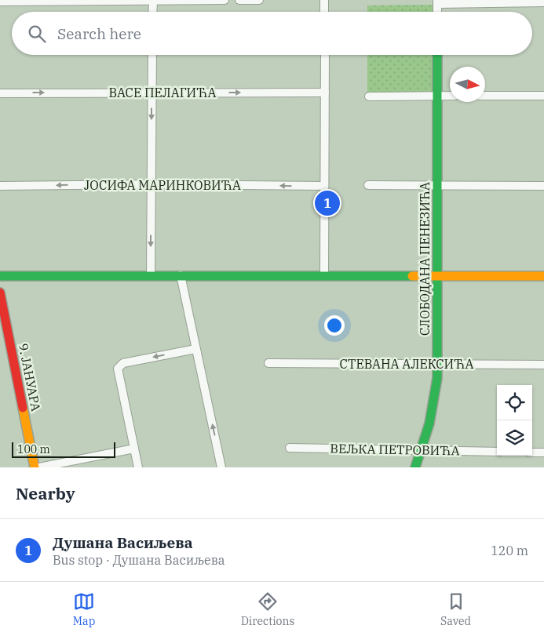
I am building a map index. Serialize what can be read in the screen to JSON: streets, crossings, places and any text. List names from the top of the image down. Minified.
{"streets":{"street":["ВАСЕ ПЕЛАГИЋА","ЈОСИФА МАРИНКОВИЋА","СЛОБОДАНА ПЕНЕЗИЋА","СТЕВАНА АЛЕКСИЋА","9. ЈАНУАРА","ВЕЉКА ПЕТРОВИЋА"]},"crossings":[["СЛОБОДАНА ПЕНЕЗИЋА","СТЕВАНА АЛЕКСИЋА"],["СЛОБОДАНА ПЕНЕЗИЋА","ВЕЉКА ПЕТРОВИЋА"]],"one_way":["ВАСЕ ПЕЛАГИЋА","ЈОСИФА МАРИНКОВИЋА"],"scale_bar":"100 m","north":"right","page":{"search":"Search here","pins":"1","scale":"100 m","heading":"Nearby","list":[{"mark":"1","name":"Душана Васиљева","note":"Bus stop · Душана Васиљева","value":"120 m"}],"nav":["Map","Directions","Saved"]}}
